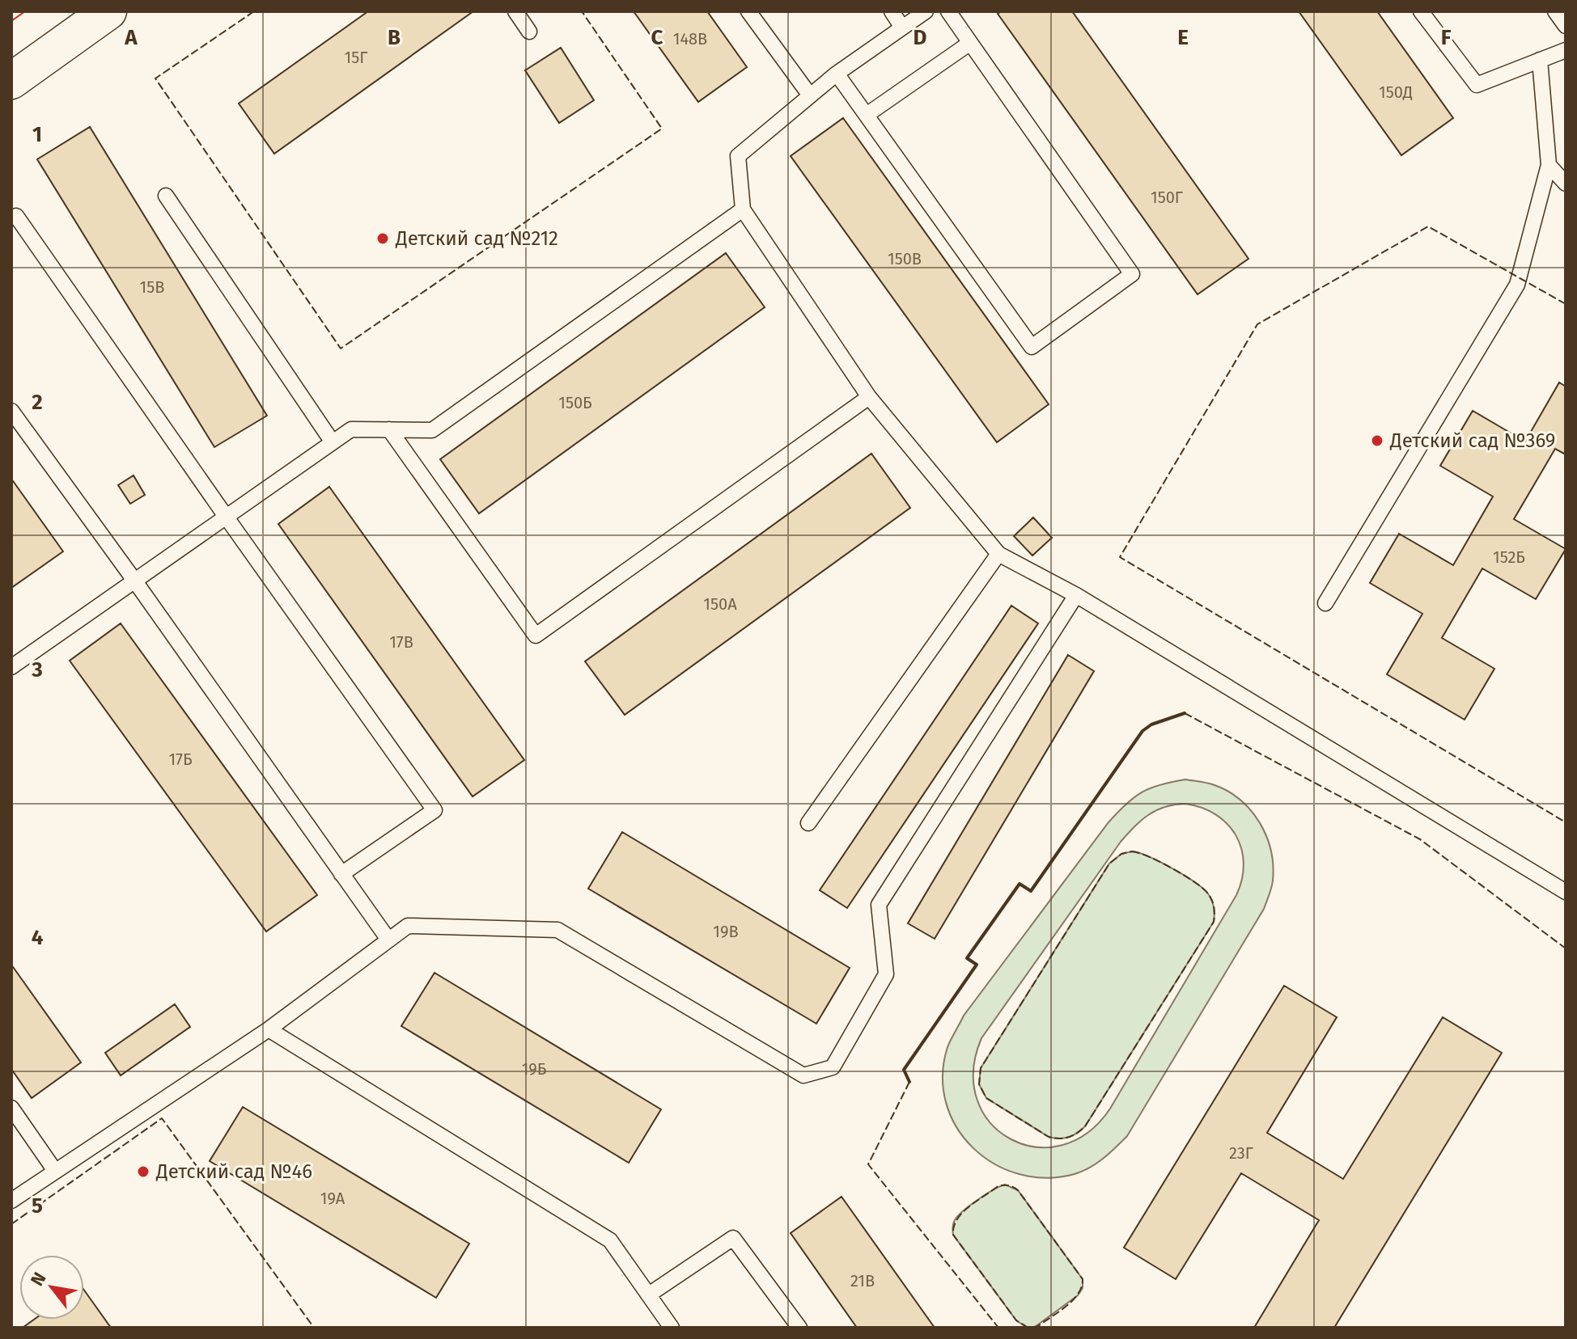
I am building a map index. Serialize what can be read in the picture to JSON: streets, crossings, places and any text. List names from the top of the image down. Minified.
{"places":["Детский сад №212","Детский сад №369","Детский сад №46"],"house_numbers":["148В","15Г","150Д","150Г","150В","15В","150Б","152Б","150А","17В","17Б","19В","19Б","23Г","19А","21В"],"north":"top left","grid":{"columns":["A","B","C","D","E","F"],"rows":["1","2","3","4","5"]}}
